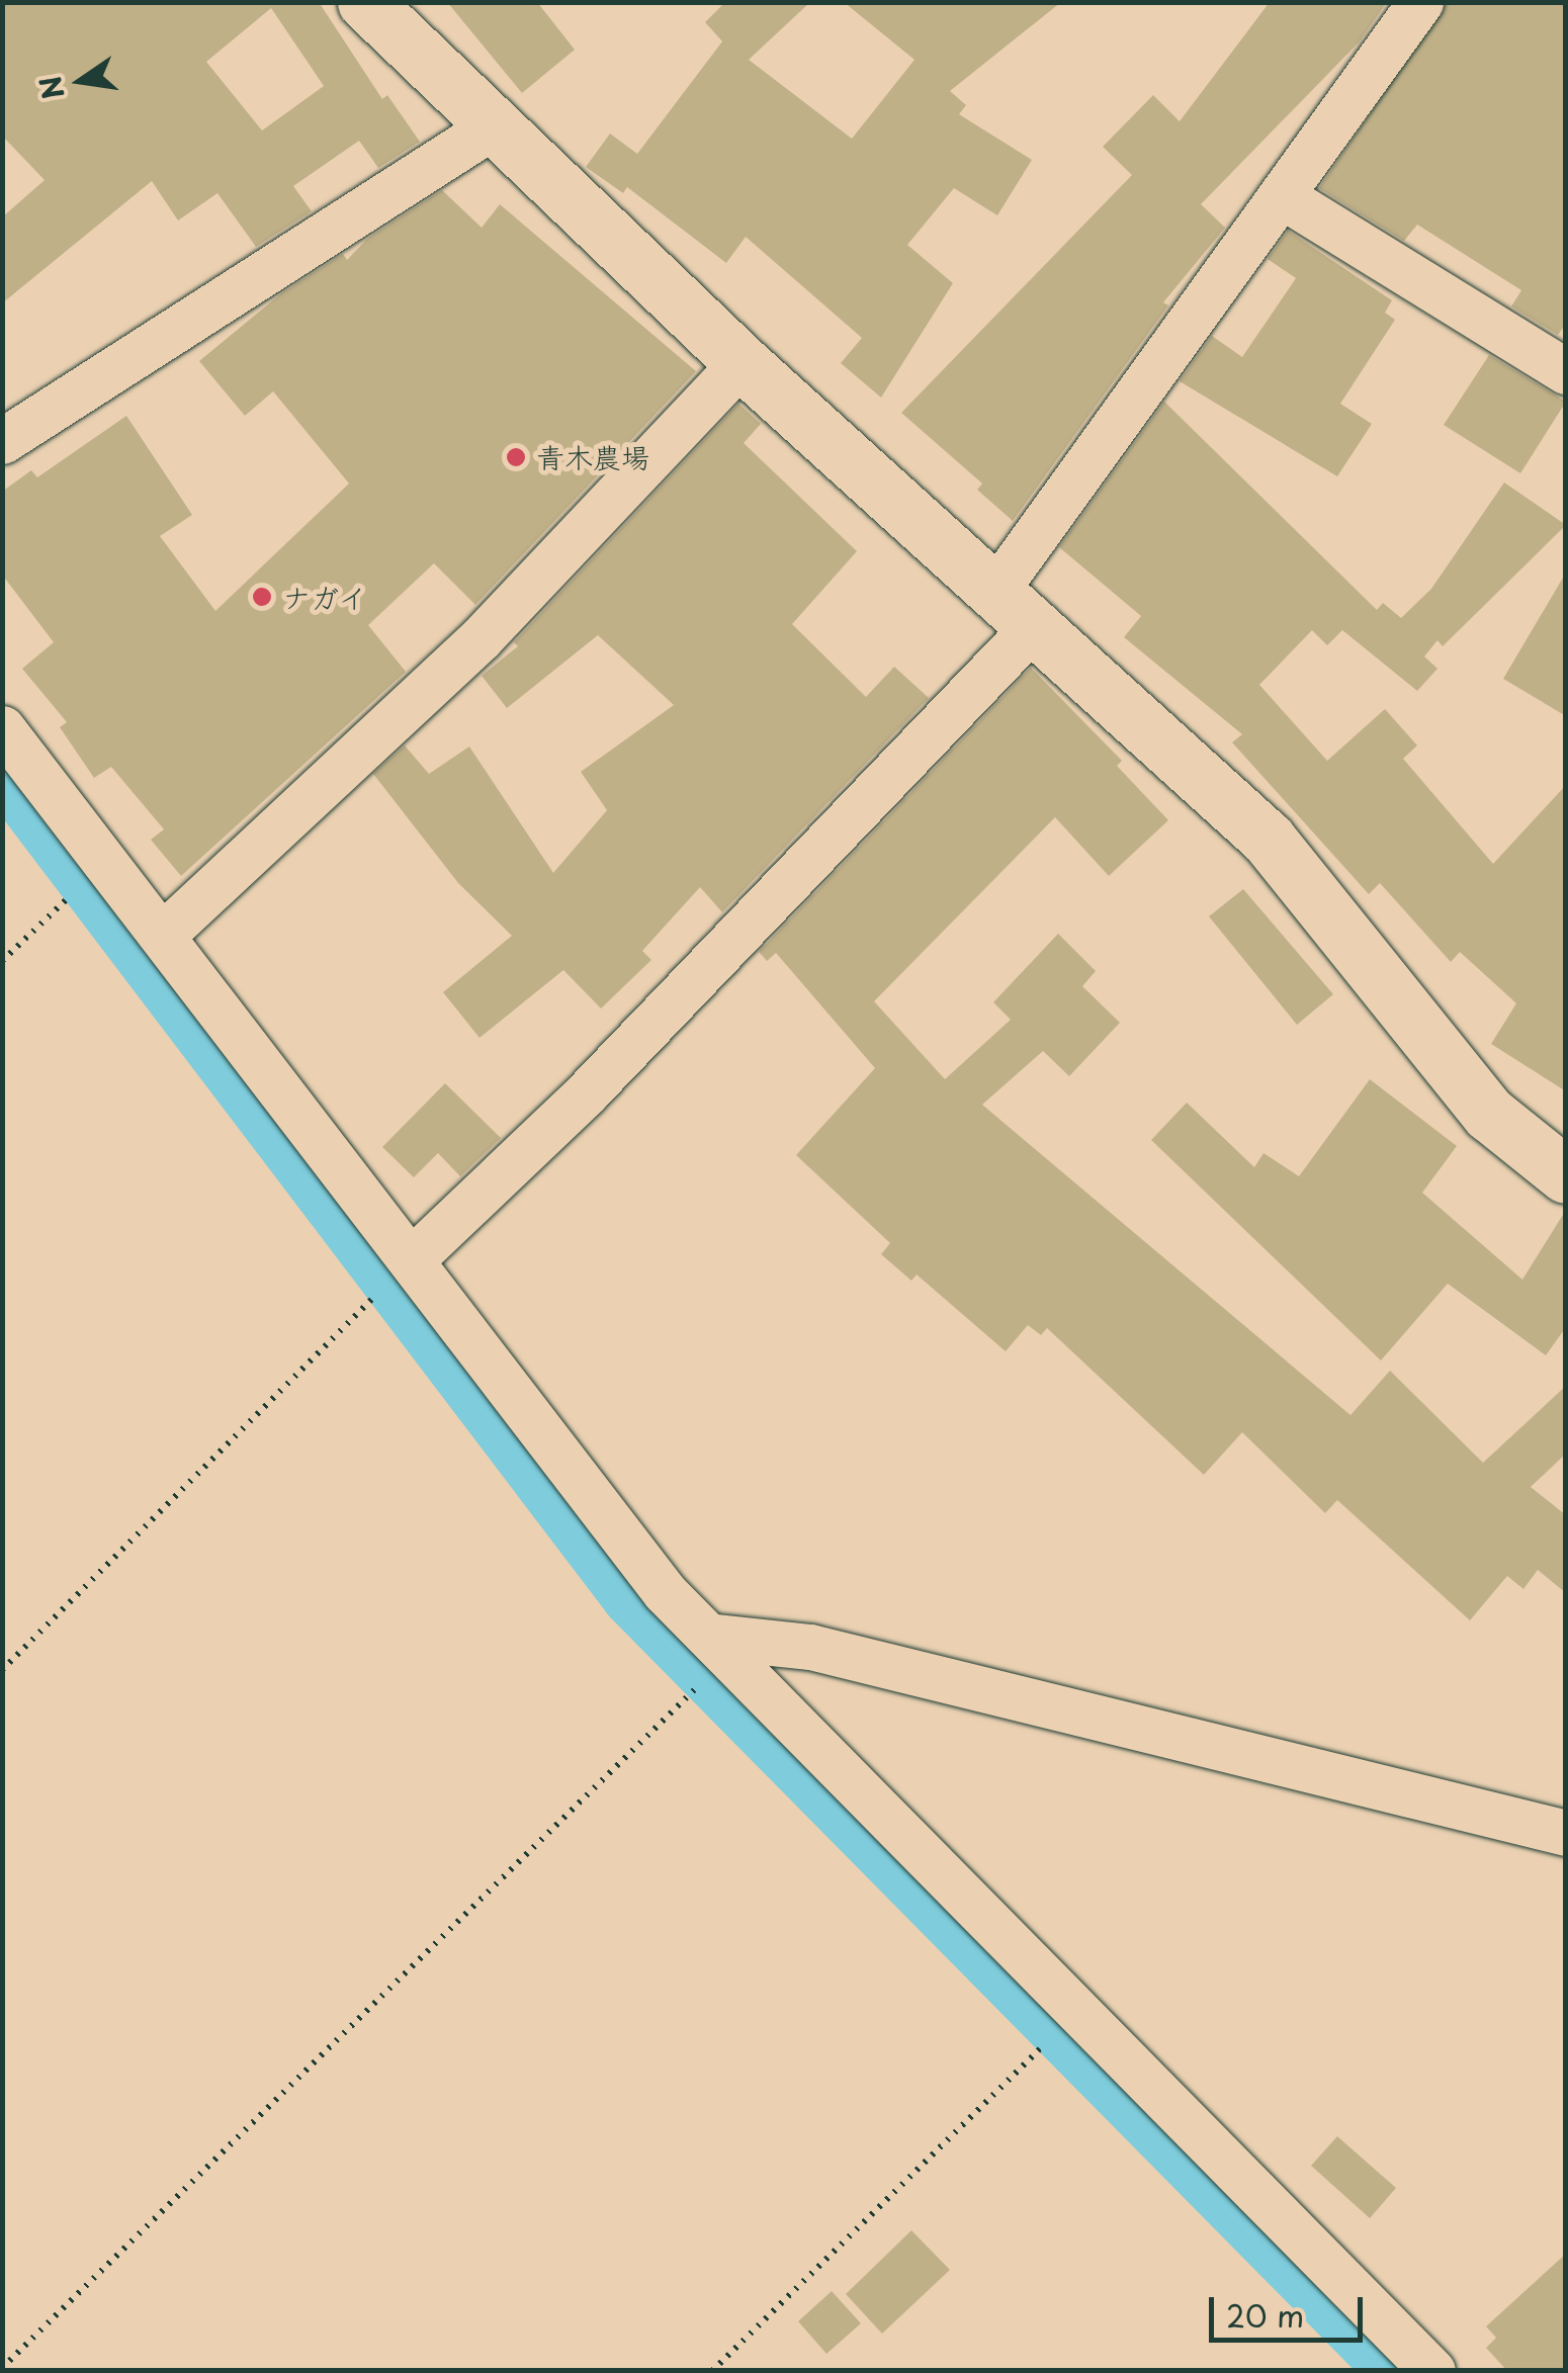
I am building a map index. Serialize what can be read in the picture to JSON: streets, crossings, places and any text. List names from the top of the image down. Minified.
{"places":["青木農場","ナガイ"],"scale_bar":"20 m","north":"left"}
